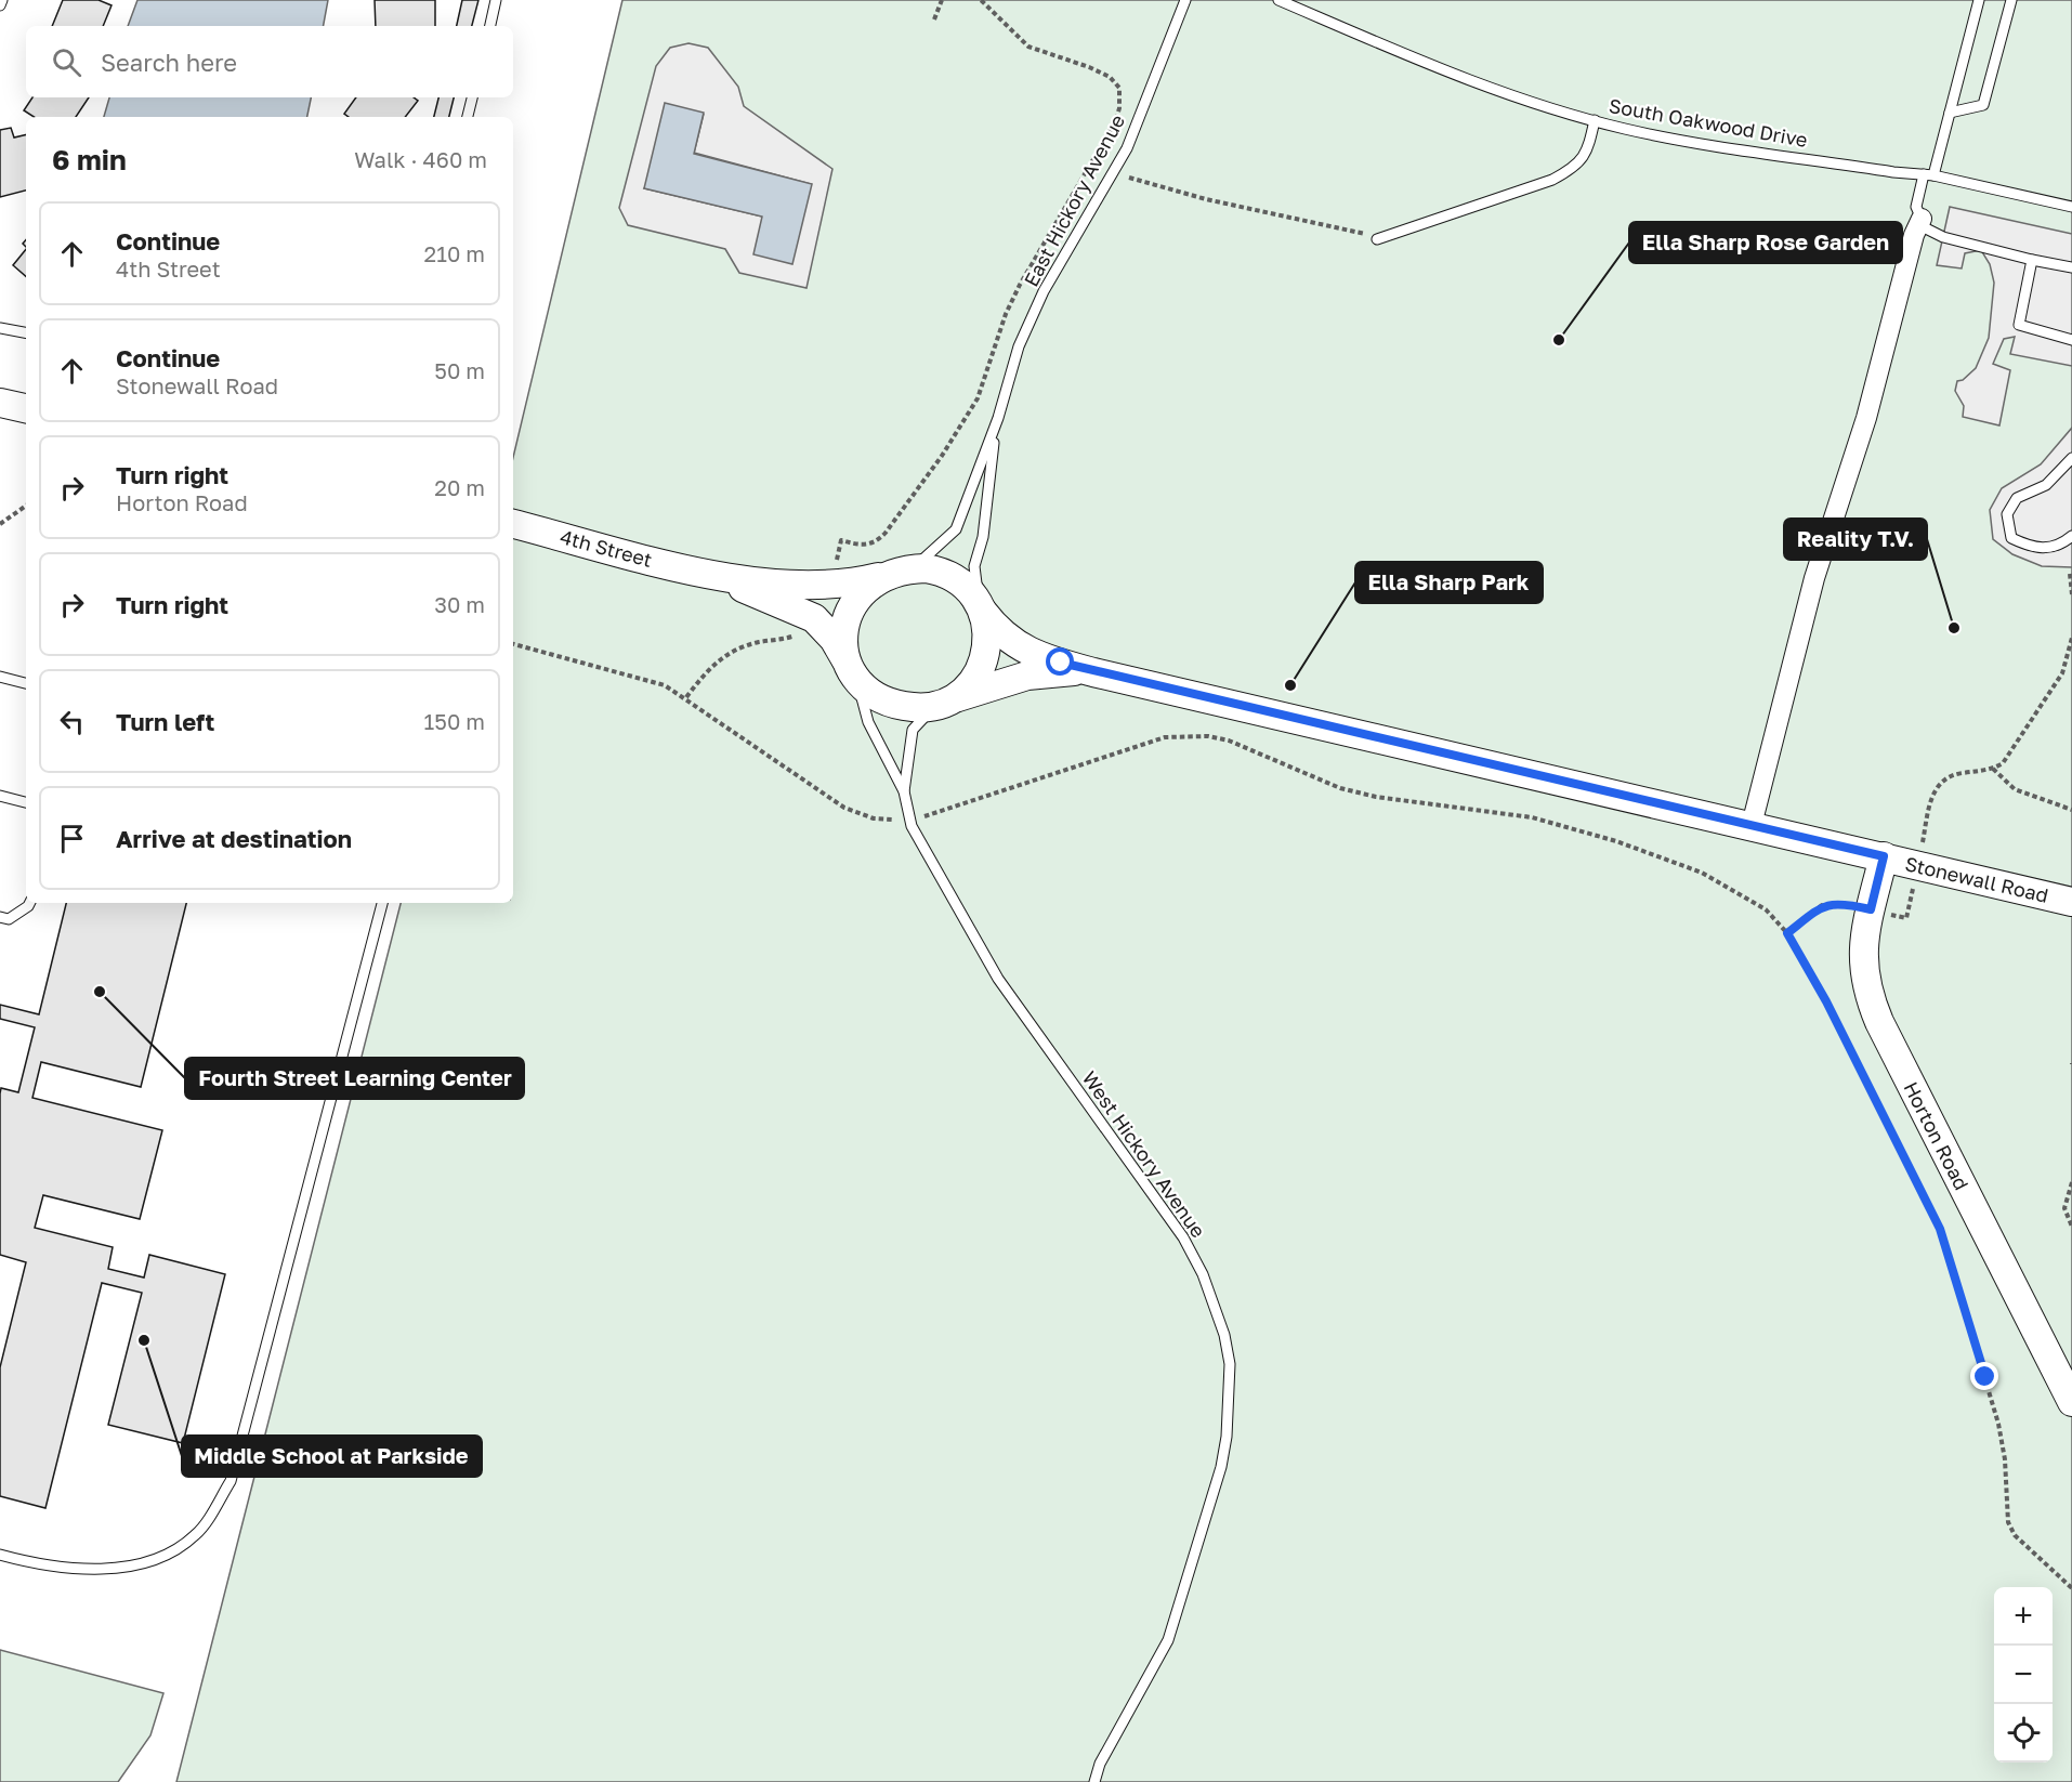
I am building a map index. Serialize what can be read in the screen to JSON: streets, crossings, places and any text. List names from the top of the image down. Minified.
{"streets":{"street":["4th Street","Stonewall Road","Horton Road"],"lane":["South Oakwood Drive","East Hickory Avenue","West Hickory Avenue"]},"crossings":[["East Hickory Avenue","4th Street"],["East Hickory Avenue","West Hickory Avenue"],["4th Street","West Hickory Avenue"],["Stonewall Road","Horton Road"]],"places":["Ella Sharp Rose Garden","Reality T.V.","Ella Sharp Park","Fourth Street Learning Center","Middle School at Parkside"],"page":{"search":"Search here","heading":["6 min","Walk · 460 m"],"list":[["Continue","4th Street","210 m"],["Continue","Stonewall Road","50 m"],["Turn right","Horton Road","20 m"],["Turn right","30 m"],["Turn left","150 m"],"Arrive at destination"],"map_buttons":["+","−"]}}
